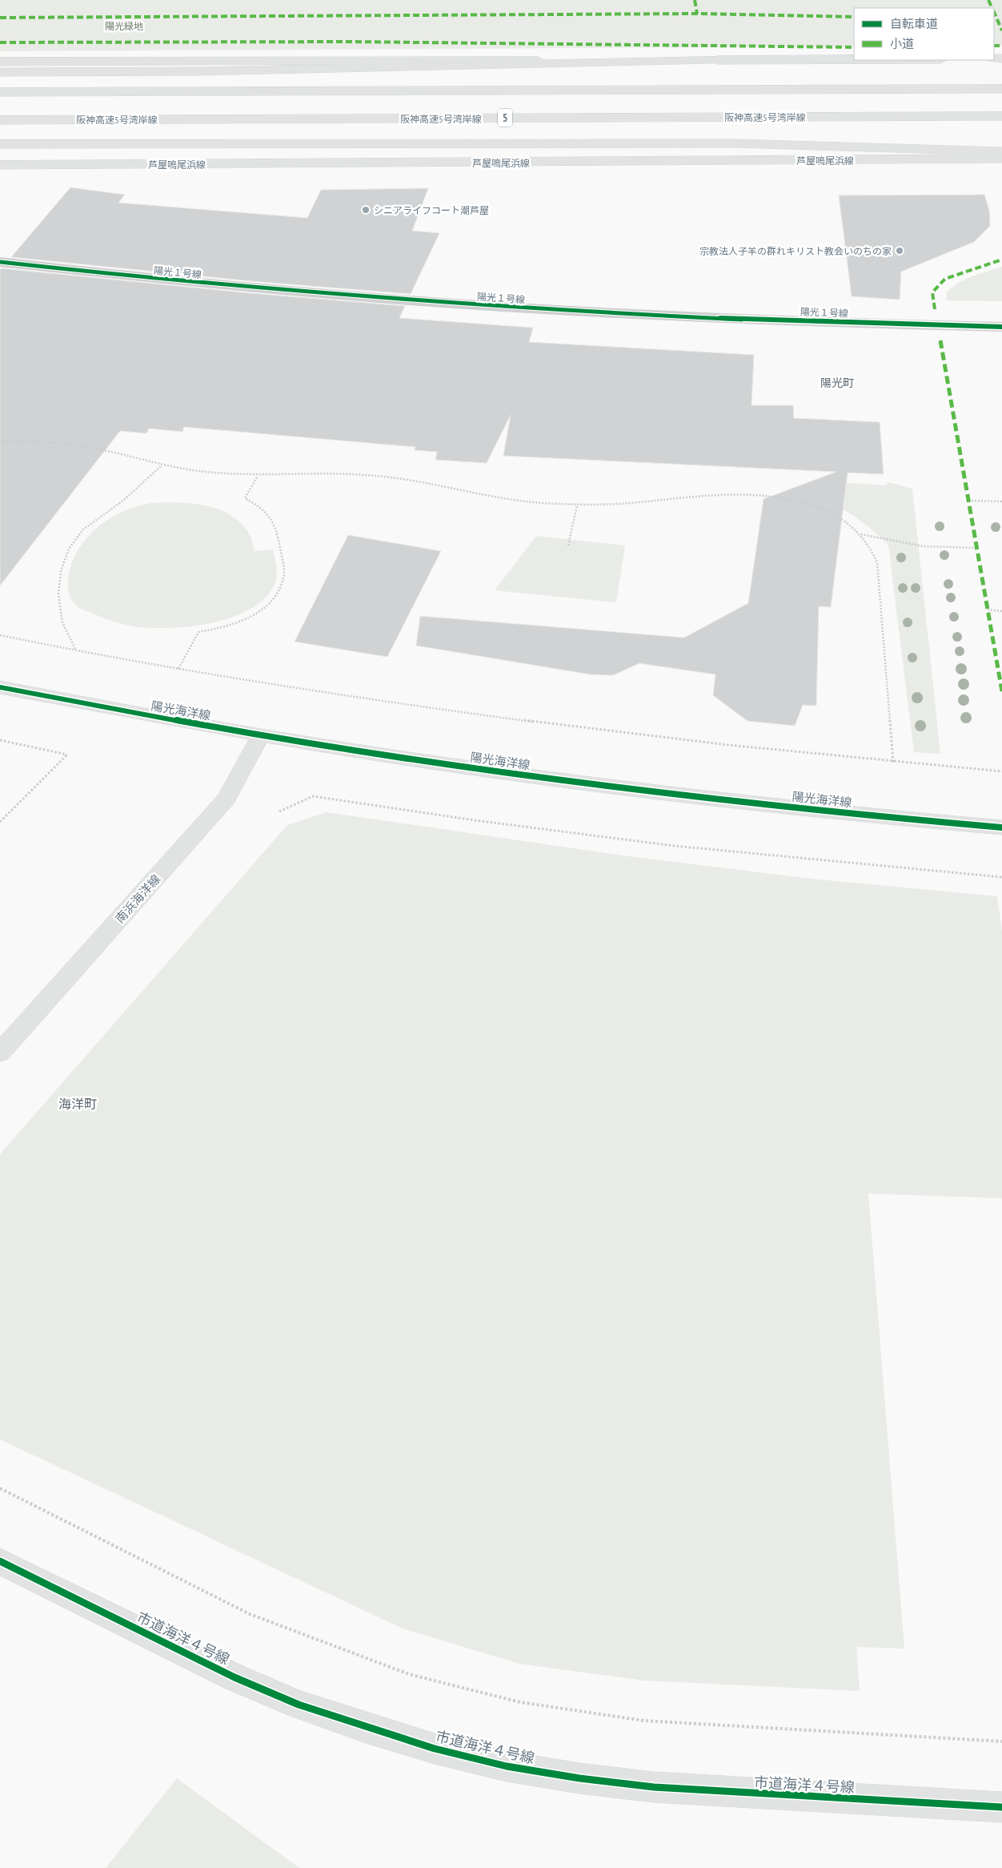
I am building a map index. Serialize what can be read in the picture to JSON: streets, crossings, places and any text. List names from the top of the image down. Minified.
{"streets":{"main road":["阪神高速5号湾岸線","5","芦屋鳴尾浜線","陽光海洋線","南浜海洋線","市道海洋４号線"],"street":["陽光１号線"]},"crossings":[["陽光海洋線","南浜海洋線"]],"districts":["陽光町","海洋町"],"parks":["陽光緑地"],"places":["シニアライフコート潮芦屋","宗教法人子羊の群れキリスト教会いのちの家"],"legend":["自転車道","小道"]}
